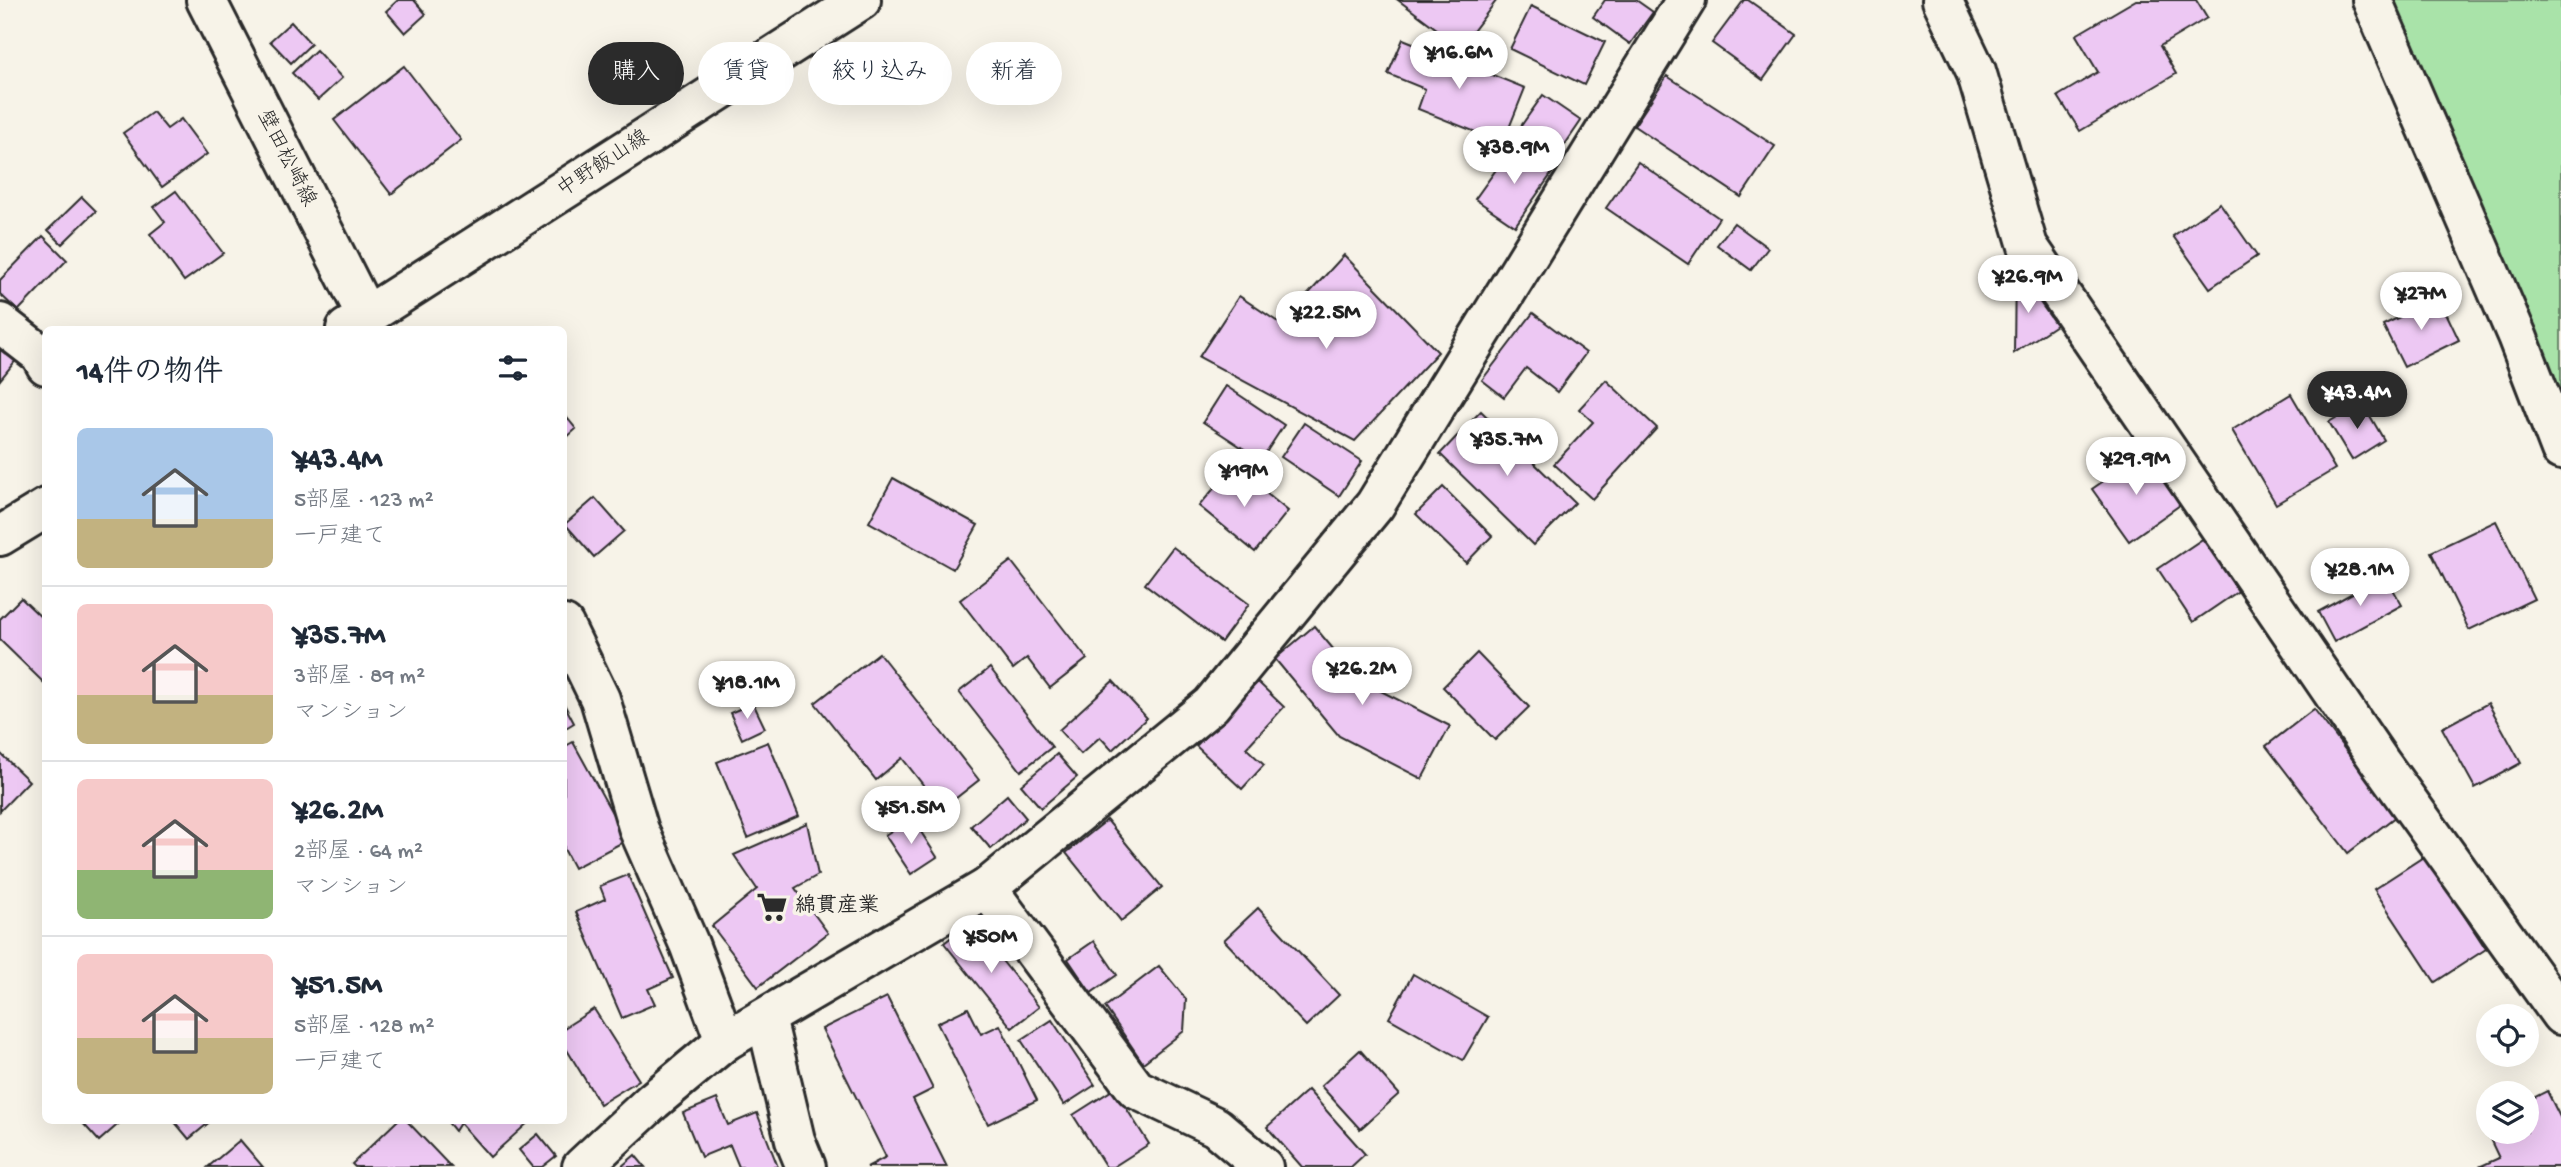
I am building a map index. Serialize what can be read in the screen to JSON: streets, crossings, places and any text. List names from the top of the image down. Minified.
{"streets":{"street":["壁田松崎線","中野飯山線"]},"crossings":[["壁田松崎線","中野飯山線"]],"places":{"supermarket":["綿貫産業"]},"page":{"price":["¥16.6M","¥38.9M","¥26.9M","¥27M","¥22.5M","¥43.4M","¥35.7M","¥29.9M","¥19M","¥28.1M","¥26.2M","¥18.1M","¥51.5M","¥50M"],"chip":["購入","賃貸","絞り込み","新着"],"heading":"14件の物件","list":[{"name":"¥43.4M","note":"5部屋 · 123 m² · 一戸建て"},{"name":"¥35.7M","note":"3部屋 · 89 m² · マンション"},{"name":"¥26.2M","note":"2部屋 · 64 m² · マンション"},{"name":"¥51.5M","note":"5部屋 · 128 m² · 一戸建て"}]}}
